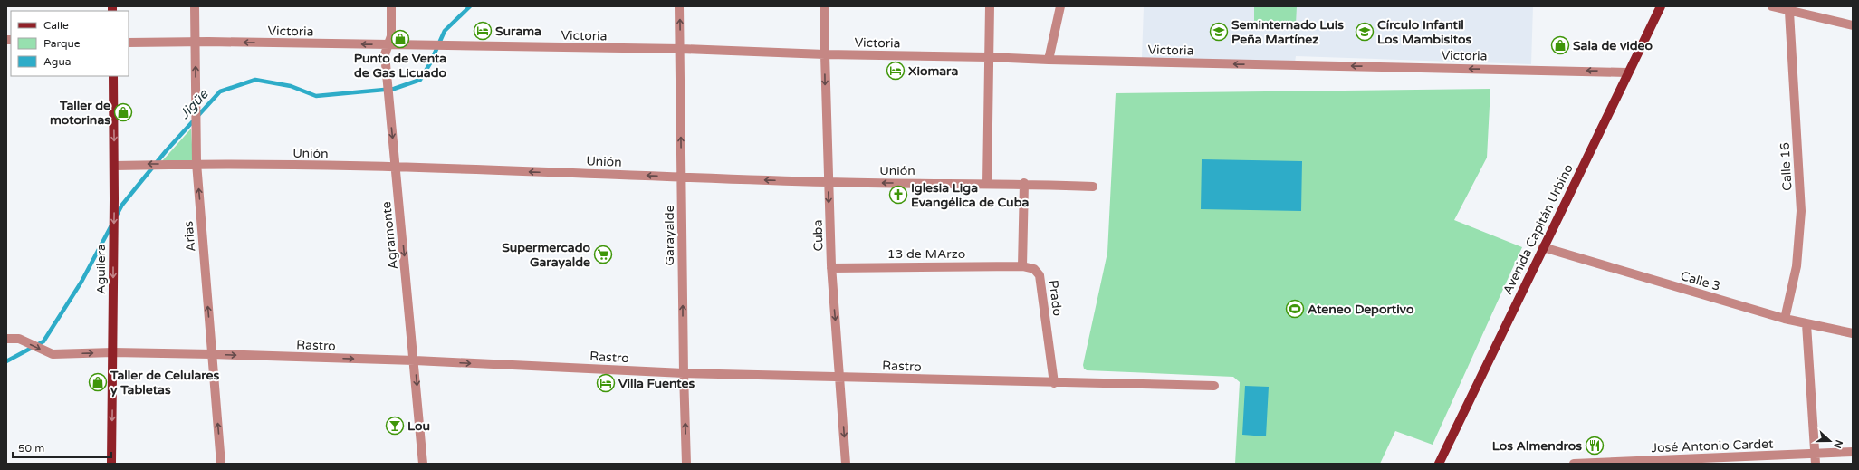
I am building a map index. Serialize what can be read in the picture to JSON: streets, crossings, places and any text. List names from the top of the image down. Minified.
{"streets":{"main road":["Avenida Capitán Urbino","Aguilera"],"street":["Victoria","Unión","Calle 16","Agramonte","Garayalde","Cuba","Arias","13 de MArzo","Calle 3","Prado","Rastro","José Antonio Cardet"]},"crossings":[["Victoria","Avenida Capitán Urbino"],["Victoria","Agramonte"],["Victoria","Garayalde"],["Victoria","Cuba"],["Victoria","Arias"],["Unión","Agramonte"],["Unión","Garayalde"],["Unión","Cuba"],["Unión","Arias"],["Unión","Aguilera"],["Calle 16","Calle 3"],["Avenida Capitán Urbino","Calle 3"],["Agramonte","Rastro"],["Garayalde","Rastro"],["Cuba","13 de MArzo"],["Cuba","Rastro"],["Arias","Rastro"],["13 de MArzo","Prado"],["Aguilera","Rastro"],["Prado","Rastro"]],"one_way":["Victoria","Unión","Agramonte","Garayalde","Cuba","Arias","Aguilera","Rastro"],"water":["Jigüe"],"places":{"hotel":["Surama","Xiomara","Villa Fuentes"],"school or university":["Seminternado Luis Peña Martínez","Círculo Infantil Los Mambisitos"],"shop":["Punto de Venta de Gas Licuado","Sala de video","Taller de motorinas","Taller de Celulares y Tabletas"],"church":["Iglesia Liga Evangélica de Cuba"],"supermarket":["Supermercado Garayalde"],"sports":["Ateneo Deportivo"],"bar":["Lou"],"restaurant":["Los Almendros"]},"legend":["Calle","Parque","Agua"],"scale_bar":"50 m","north":"right"}
